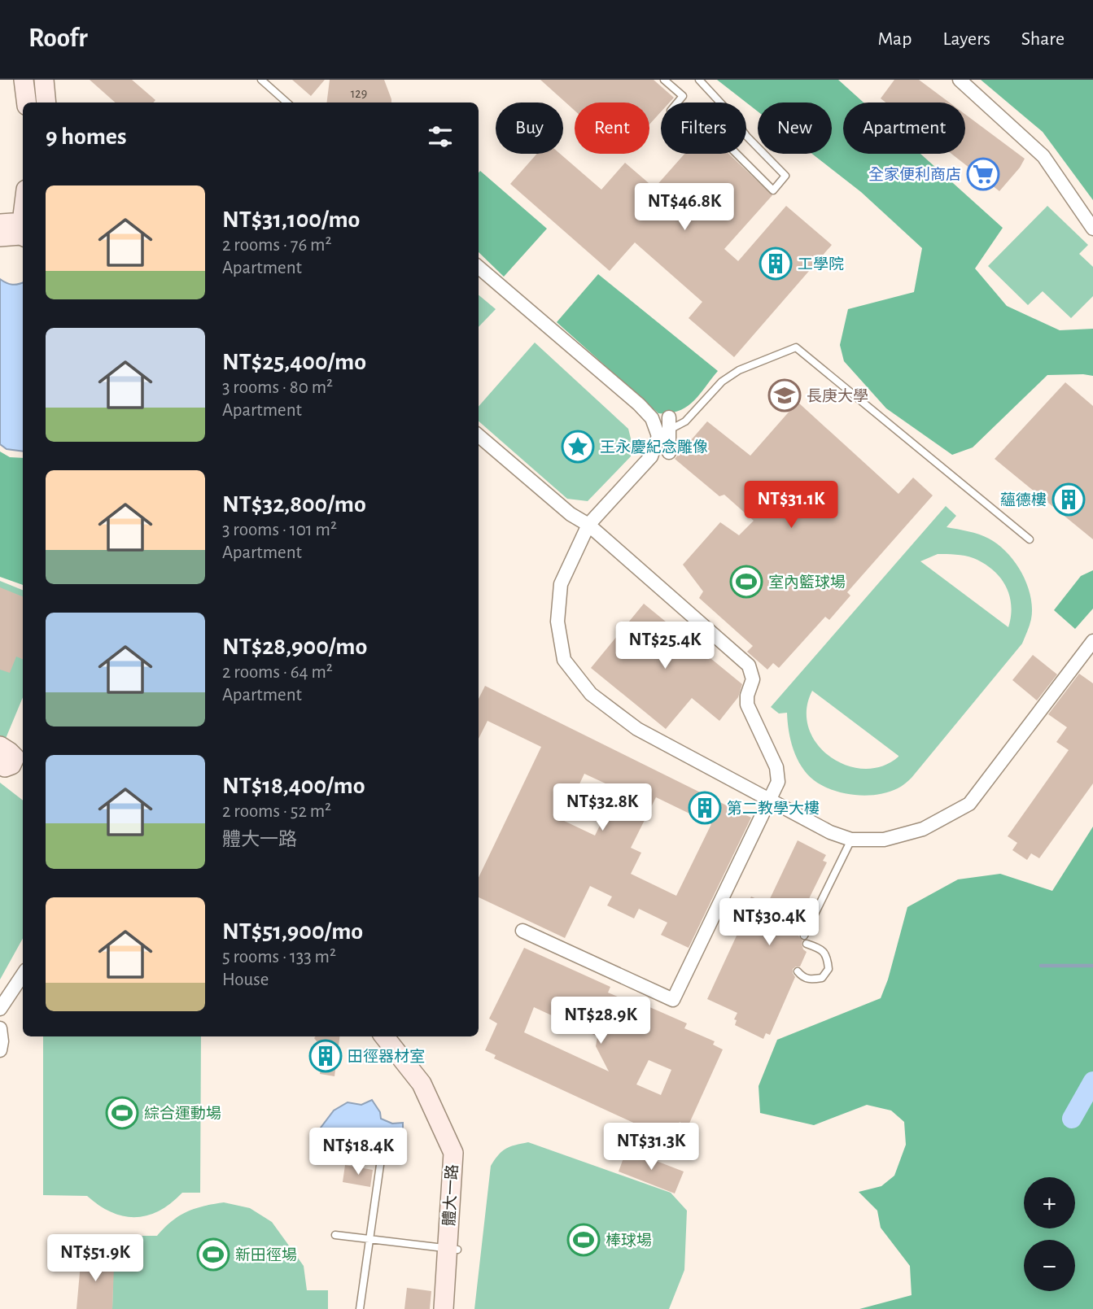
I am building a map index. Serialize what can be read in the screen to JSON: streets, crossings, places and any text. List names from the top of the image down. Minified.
{"streets":{"street":["體大一路"]},"places":{"supermarket":["全家便利商店"],"building":["工學院","蘊德樓","第二教學大樓","田徑器材室"],"school or university":["長庚大學"],"place":["王永慶紀念雕像"],"sports":["室內籃球場","綜合運動場","棒球場","新田徑場"]},"house_numbers":["129"],"page":{"header":"Roofr","nav":["Map","Layers","Share"],"chip":["Buy","Rent","Filters","New","Apartment"],"heading":"9 homes","list":[{"name":"NT$31,100/mo","note":"2 rooms · 76 m² · Apartment"},{"name":"NT$25,400/mo","note":"3 rooms · 80 m² · Apartment"},{"name":"NT$32,800/mo","note":"3 rooms · 101 m² · Apartment"},{"name":"NT$28,900/mo","note":"2 rooms · 64 m² · Apartment"},{"name":"NT$18,400/mo","note":"2 rooms · 52 m² · 體大一路"},{"name":"NT$51,900/mo","note":"5 rooms · 133 m² · House"}],"price":["NT$46.8K","NT$31.1K","NT$25.4K","NT$32.8K","NT$30.4K","NT$28.9K","NT$31.3K","NT$18.4K","NT$51.9K"],"map_buttons":["+","−"]}}
